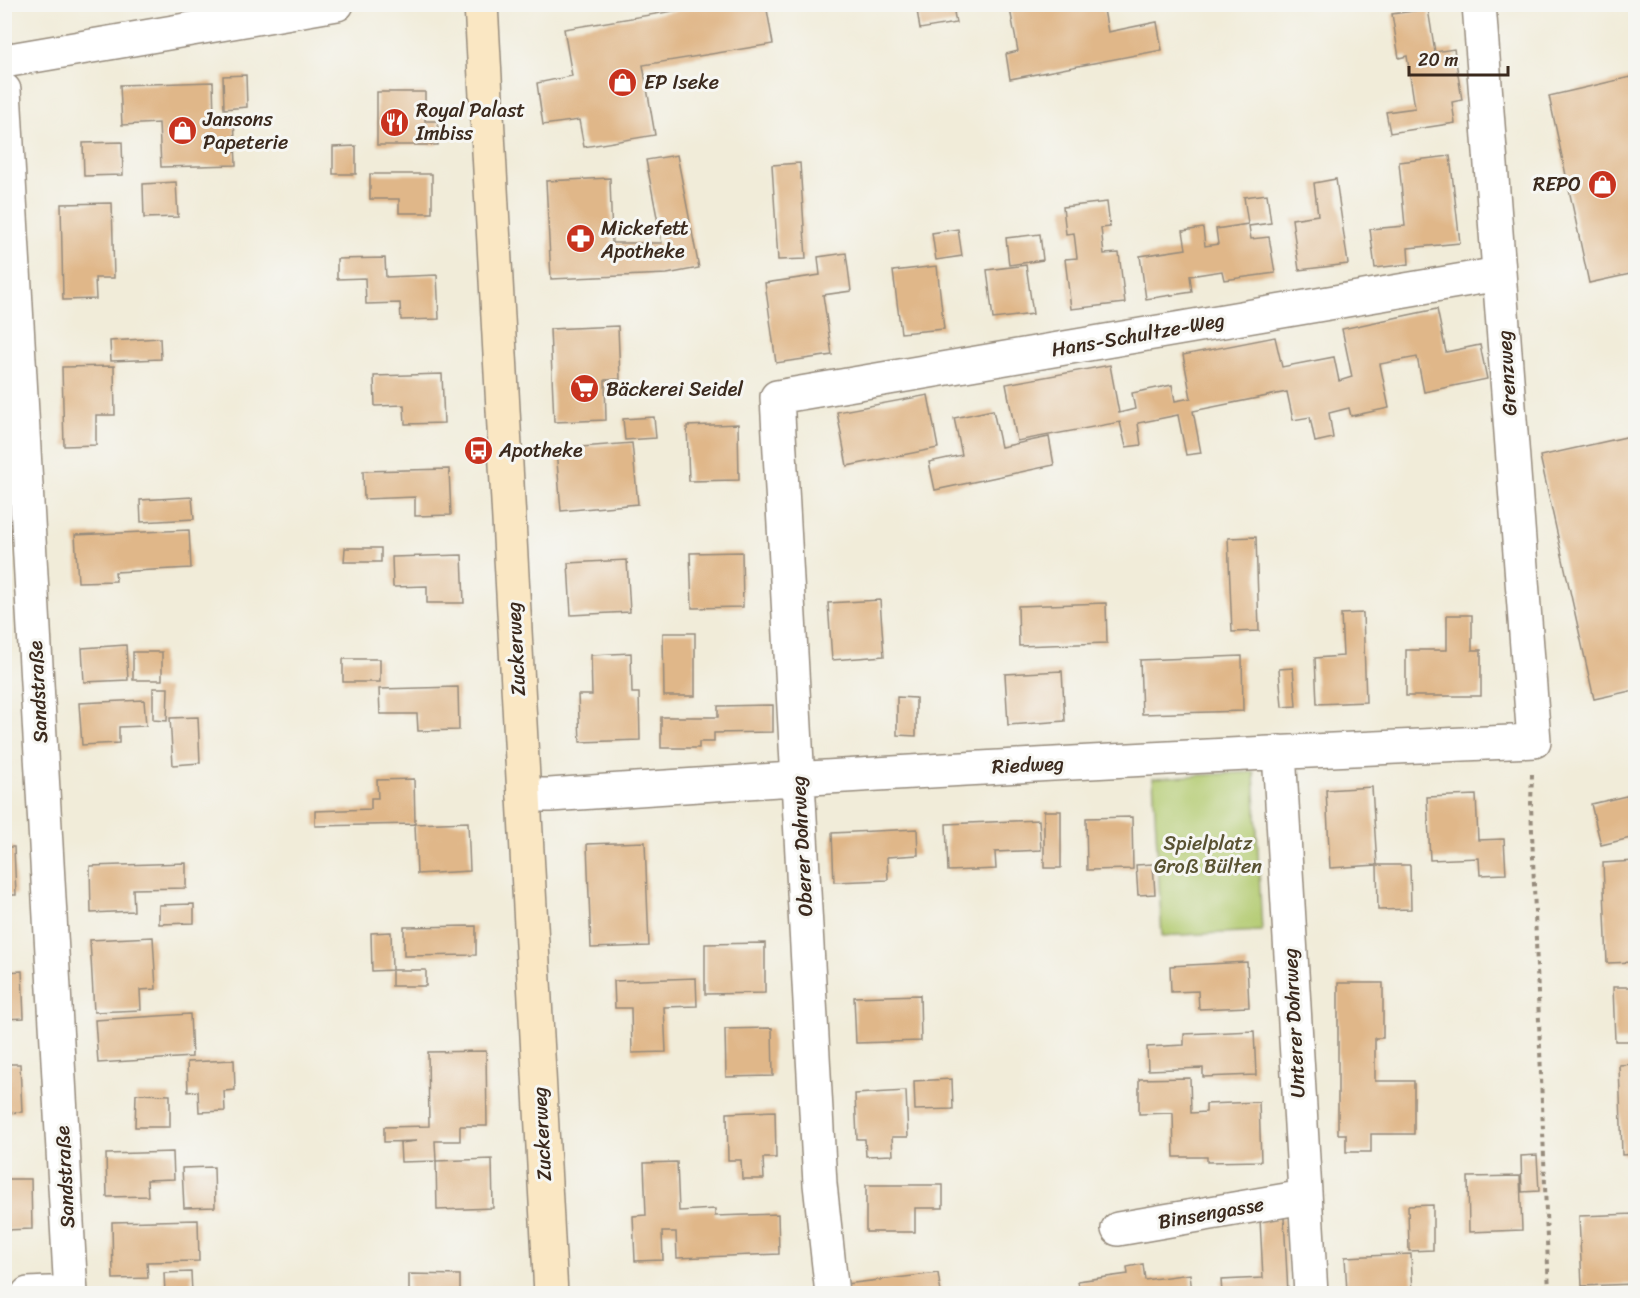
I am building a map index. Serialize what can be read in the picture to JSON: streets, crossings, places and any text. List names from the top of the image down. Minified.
{"streets":{"street":["Hans-Schultze-Weg","Grenzweg","Zuckerweg","Sandstraße","Riedweg","Oberer Dohrweg","Unterer Dohrweg","Binsengasse"]},"crossings":[["Hans-Schultze-Weg","Grenzweg"],["Hans-Schultze-Weg","Oberer Dohrweg"],["Grenzweg","Riedweg"],["Zuckerweg","Riedweg"],["Riedweg","Oberer Dohrweg"],["Riedweg","Unterer Dohrweg"],["Unterer Dohrweg","Binsengasse"]],"parks":["Spielplatz Groß Bülten"],"places":{"shop":["EP Iseke","Jansons Papeterie","REPO"],"restaurant":["Royal Palast Imbiss"],"pharmacy":["Mickefett Apotheke"],"supermarket":["Bäckerei Seidel"],"bus stop":["Apotheke"]},"scale_bar":"20 m"}
